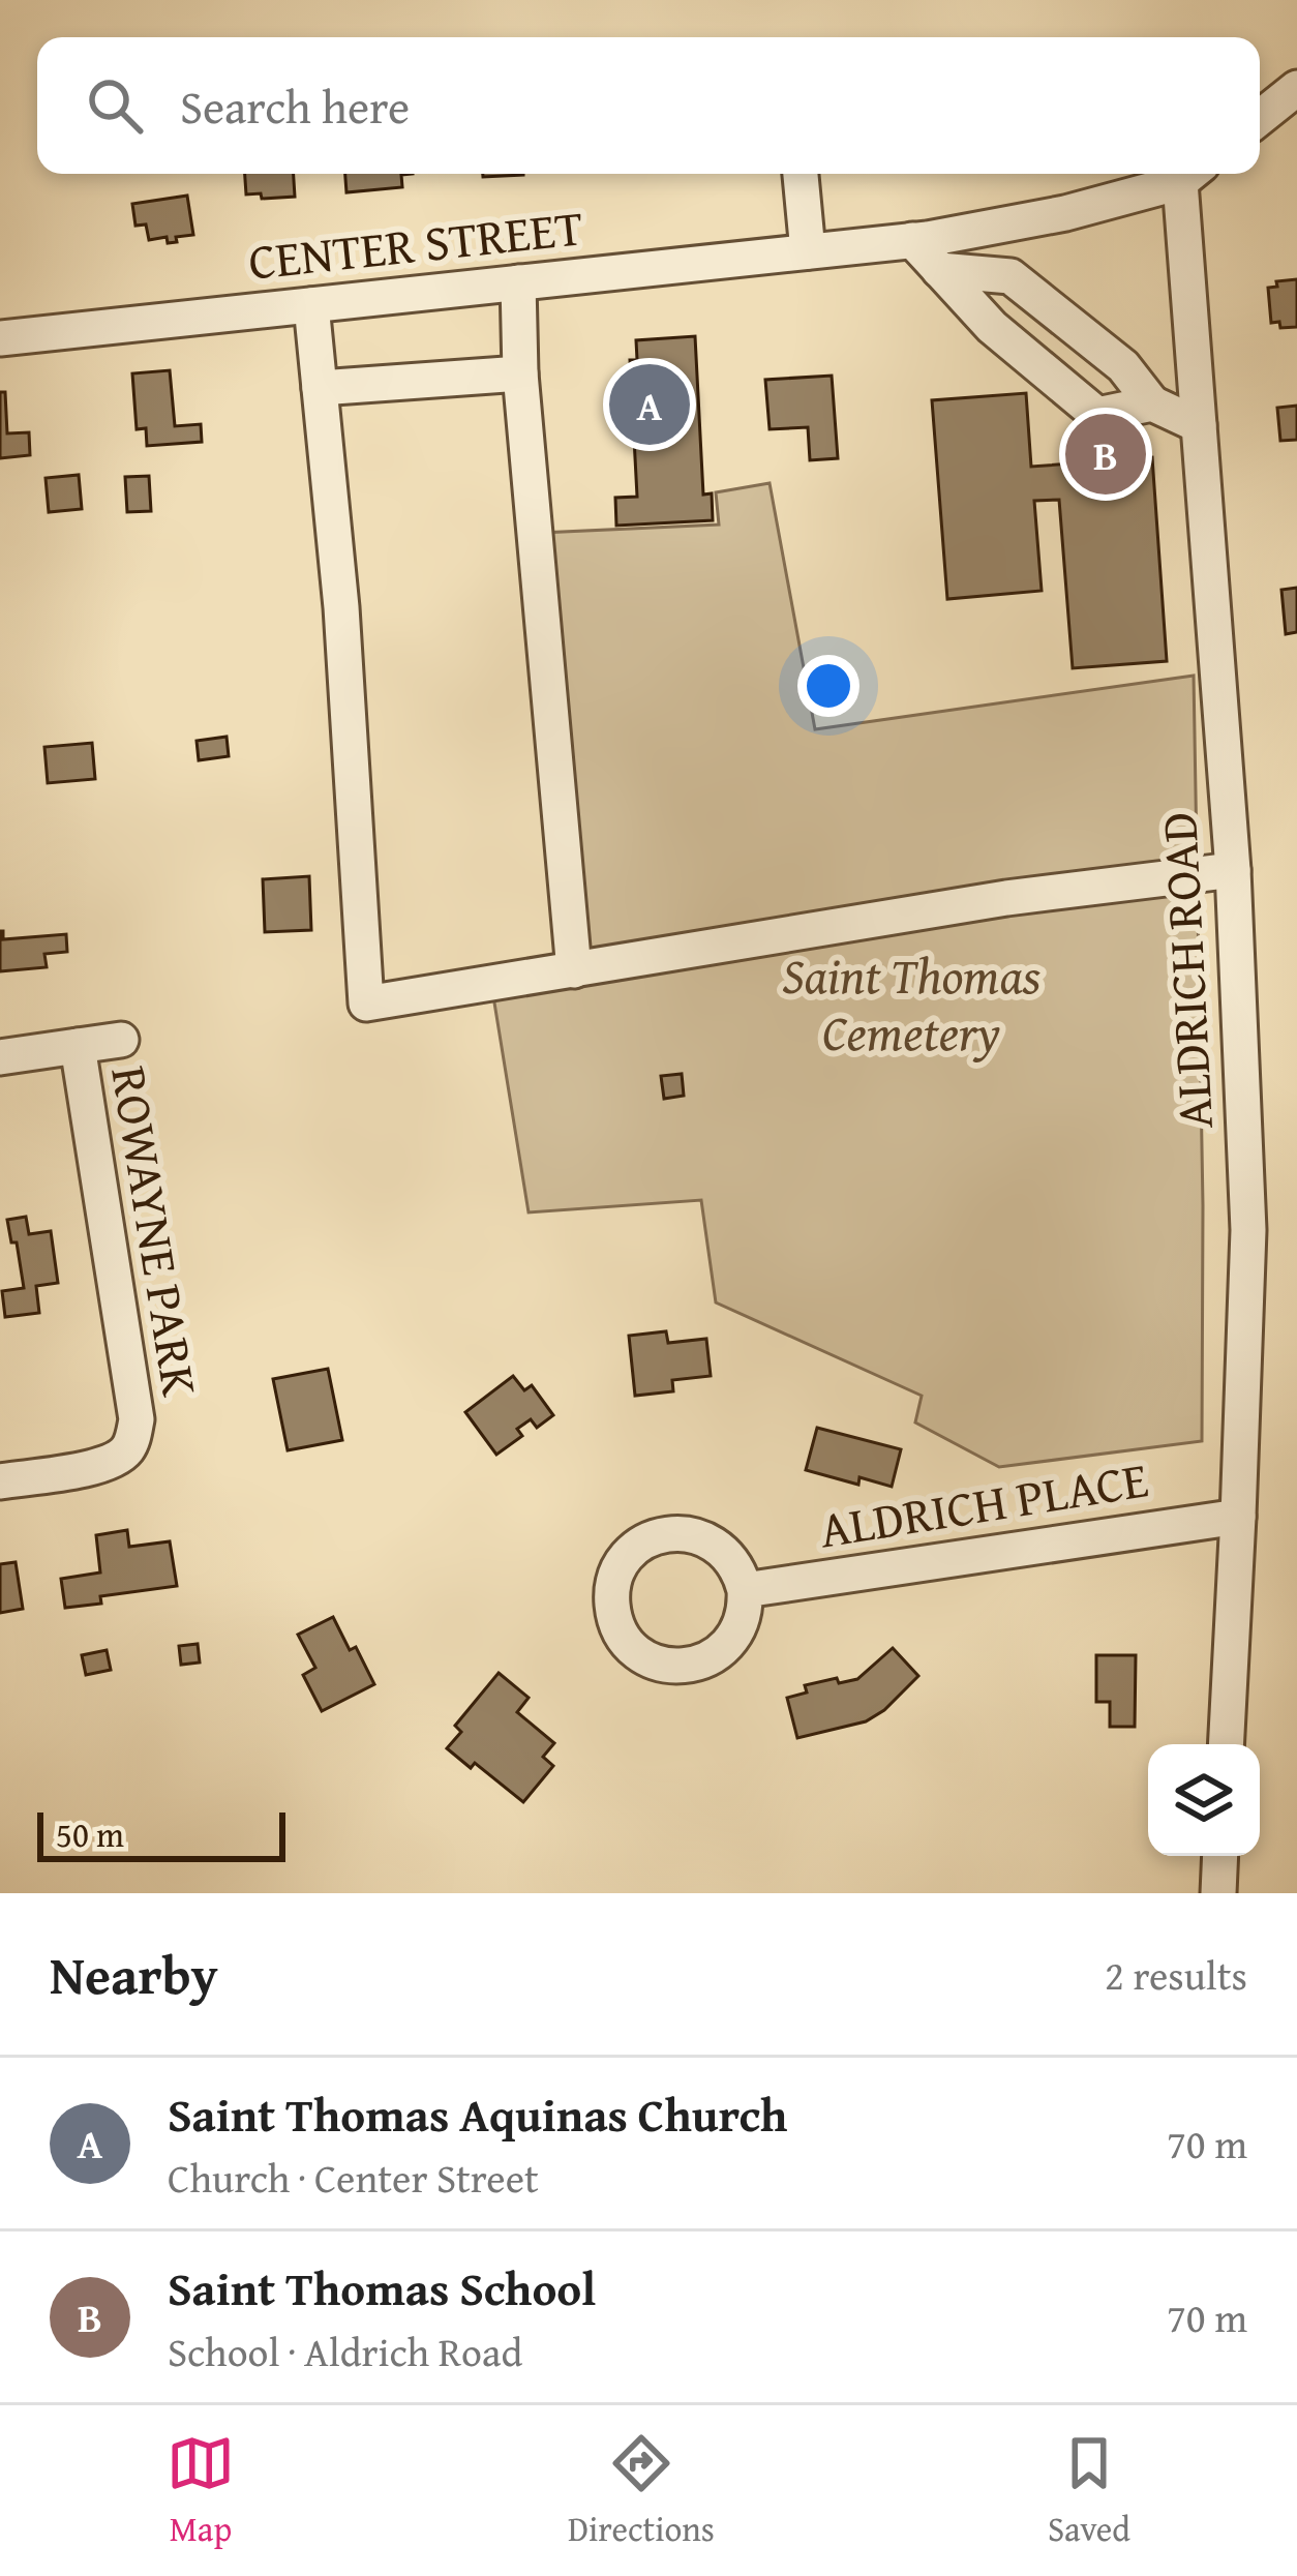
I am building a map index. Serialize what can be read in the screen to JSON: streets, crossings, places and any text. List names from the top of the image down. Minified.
{"streets":{"street":["CENTER STREET","ALDRICH ROAD","ROWAYNE PARK","ALDRICH PLACE"]},"crossings":[["CENTER STREET","ALDRICH ROAD"],["ALDRICH ROAD","ALDRICH PLACE"]],"parks":["Saint Thomas Cemetery"],"scale_bar":"50 m","page":{"search":"Search here","pins":["A","B"],"scale":"50 m","heading":["Nearby","2 results"],"list":[{"mark":"A","name":"Saint Thomas Aquinas Church","note":"Church · Center Street","value":"70 m"},{"mark":"B","name":"Saint Thomas School","note":"School · Aldrich Road","value":"70 m"}],"nav":["Map","Directions","Saved"]}}
